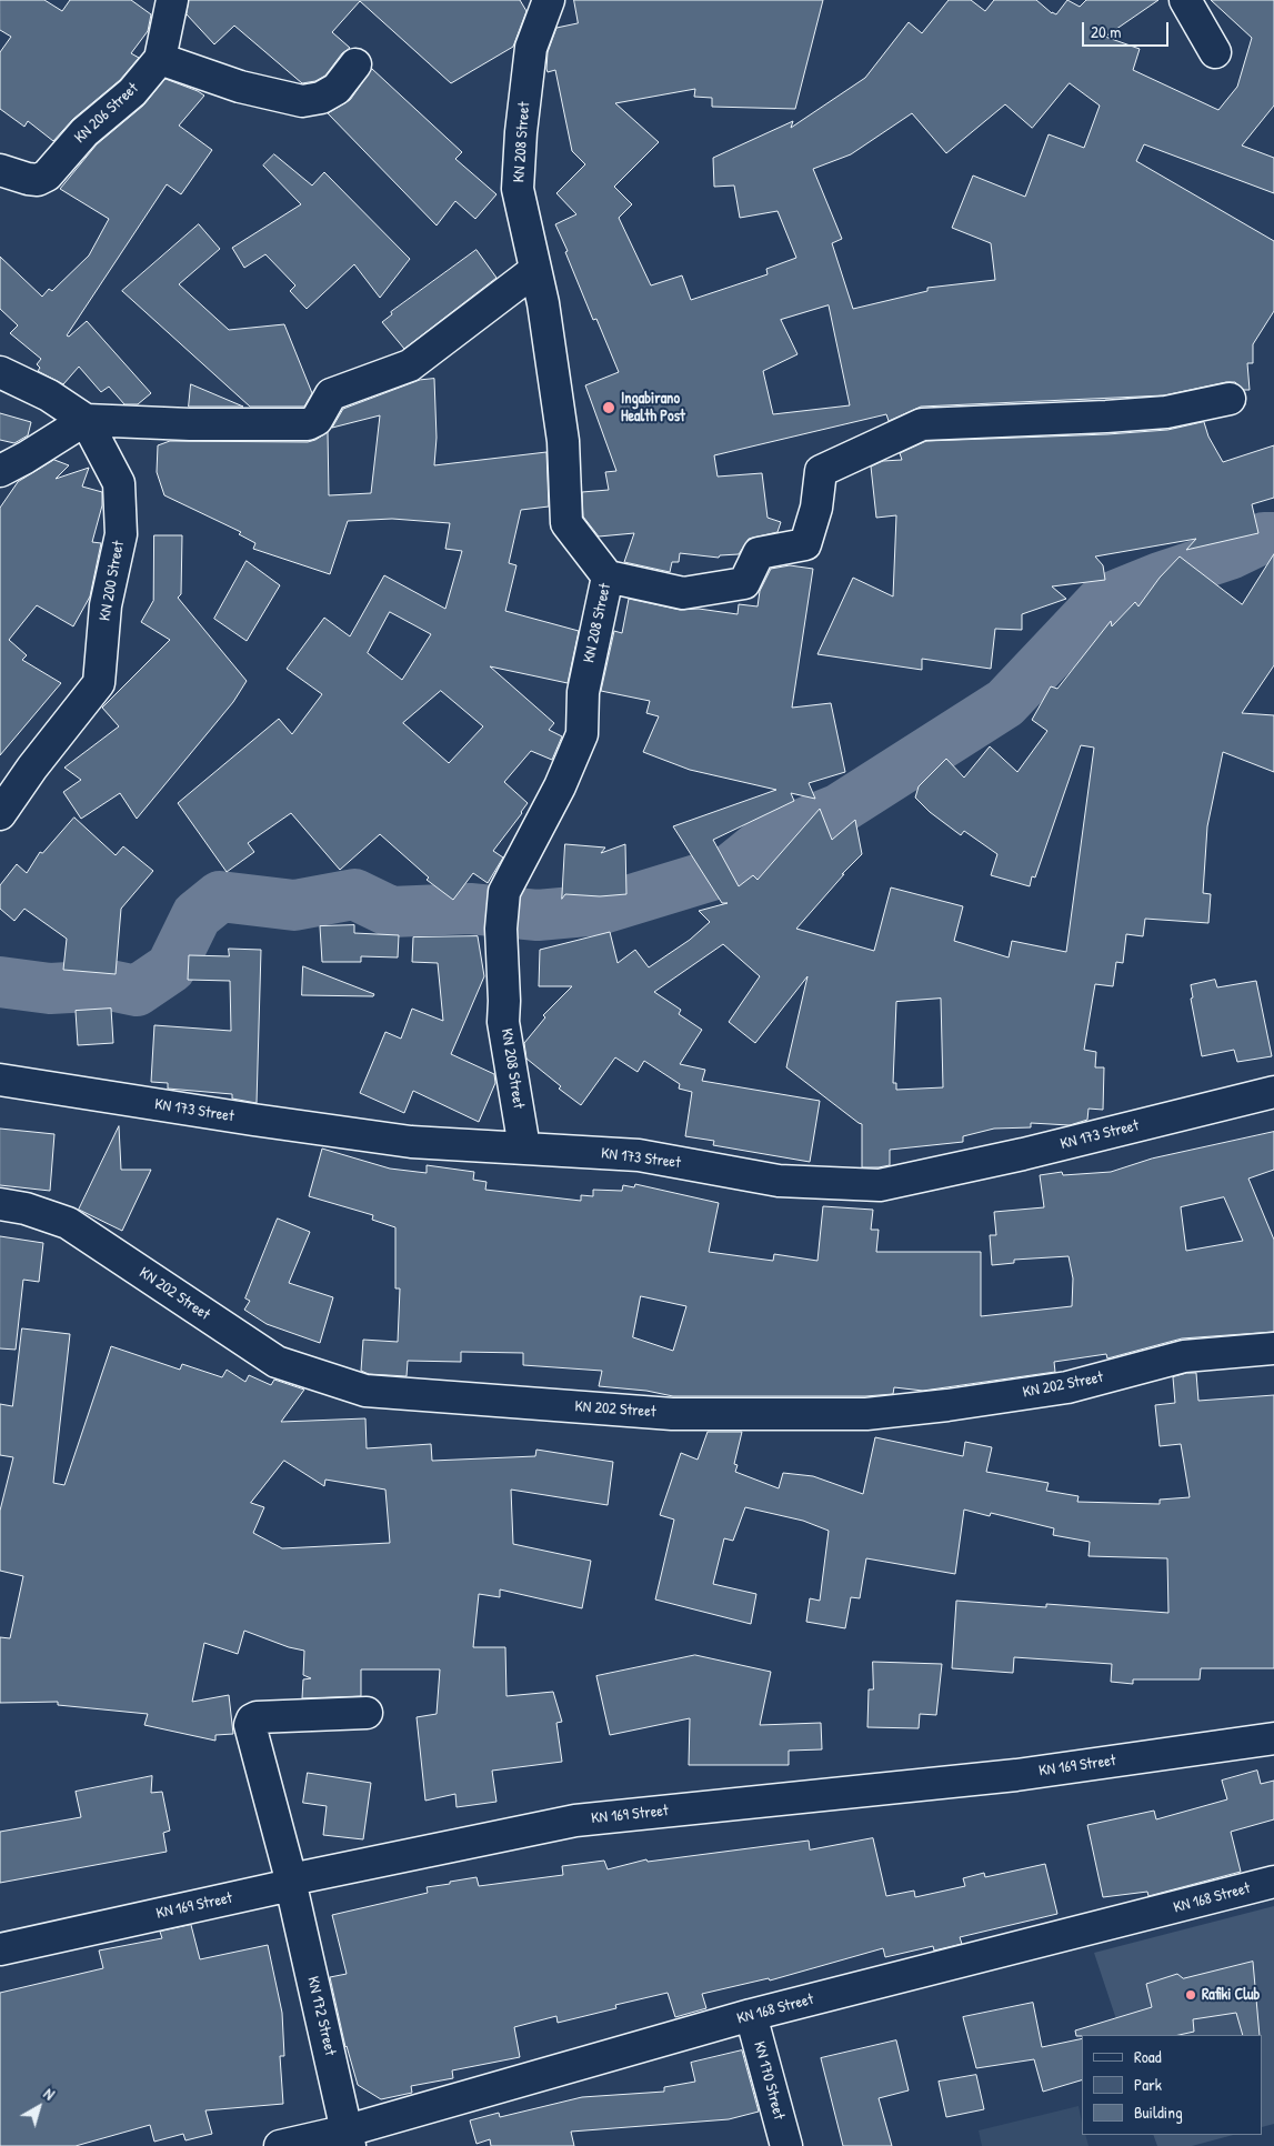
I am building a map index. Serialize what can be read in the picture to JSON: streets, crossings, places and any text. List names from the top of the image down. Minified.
{"streets":{"street":["KN 206 Street","KN 208 Street","KN 200 Street","KN 173 Street","KN 202 Street","KN 169 Street","KN 168 Street","KN 172 Street","KN 170 Street"]},"crossings":[["KN 208 Street","KN 173 Street"],["KN 169 Street","KN 172 Street"],["KN 168 Street","KN 172 Street"],["KN 168 Street","KN 170 Street"]],"places":["Ingabirano Health Post","Rafiki Club"],"legend":["Road","Park","Building"],"scale_bar":"20 m","north":"top right"}
